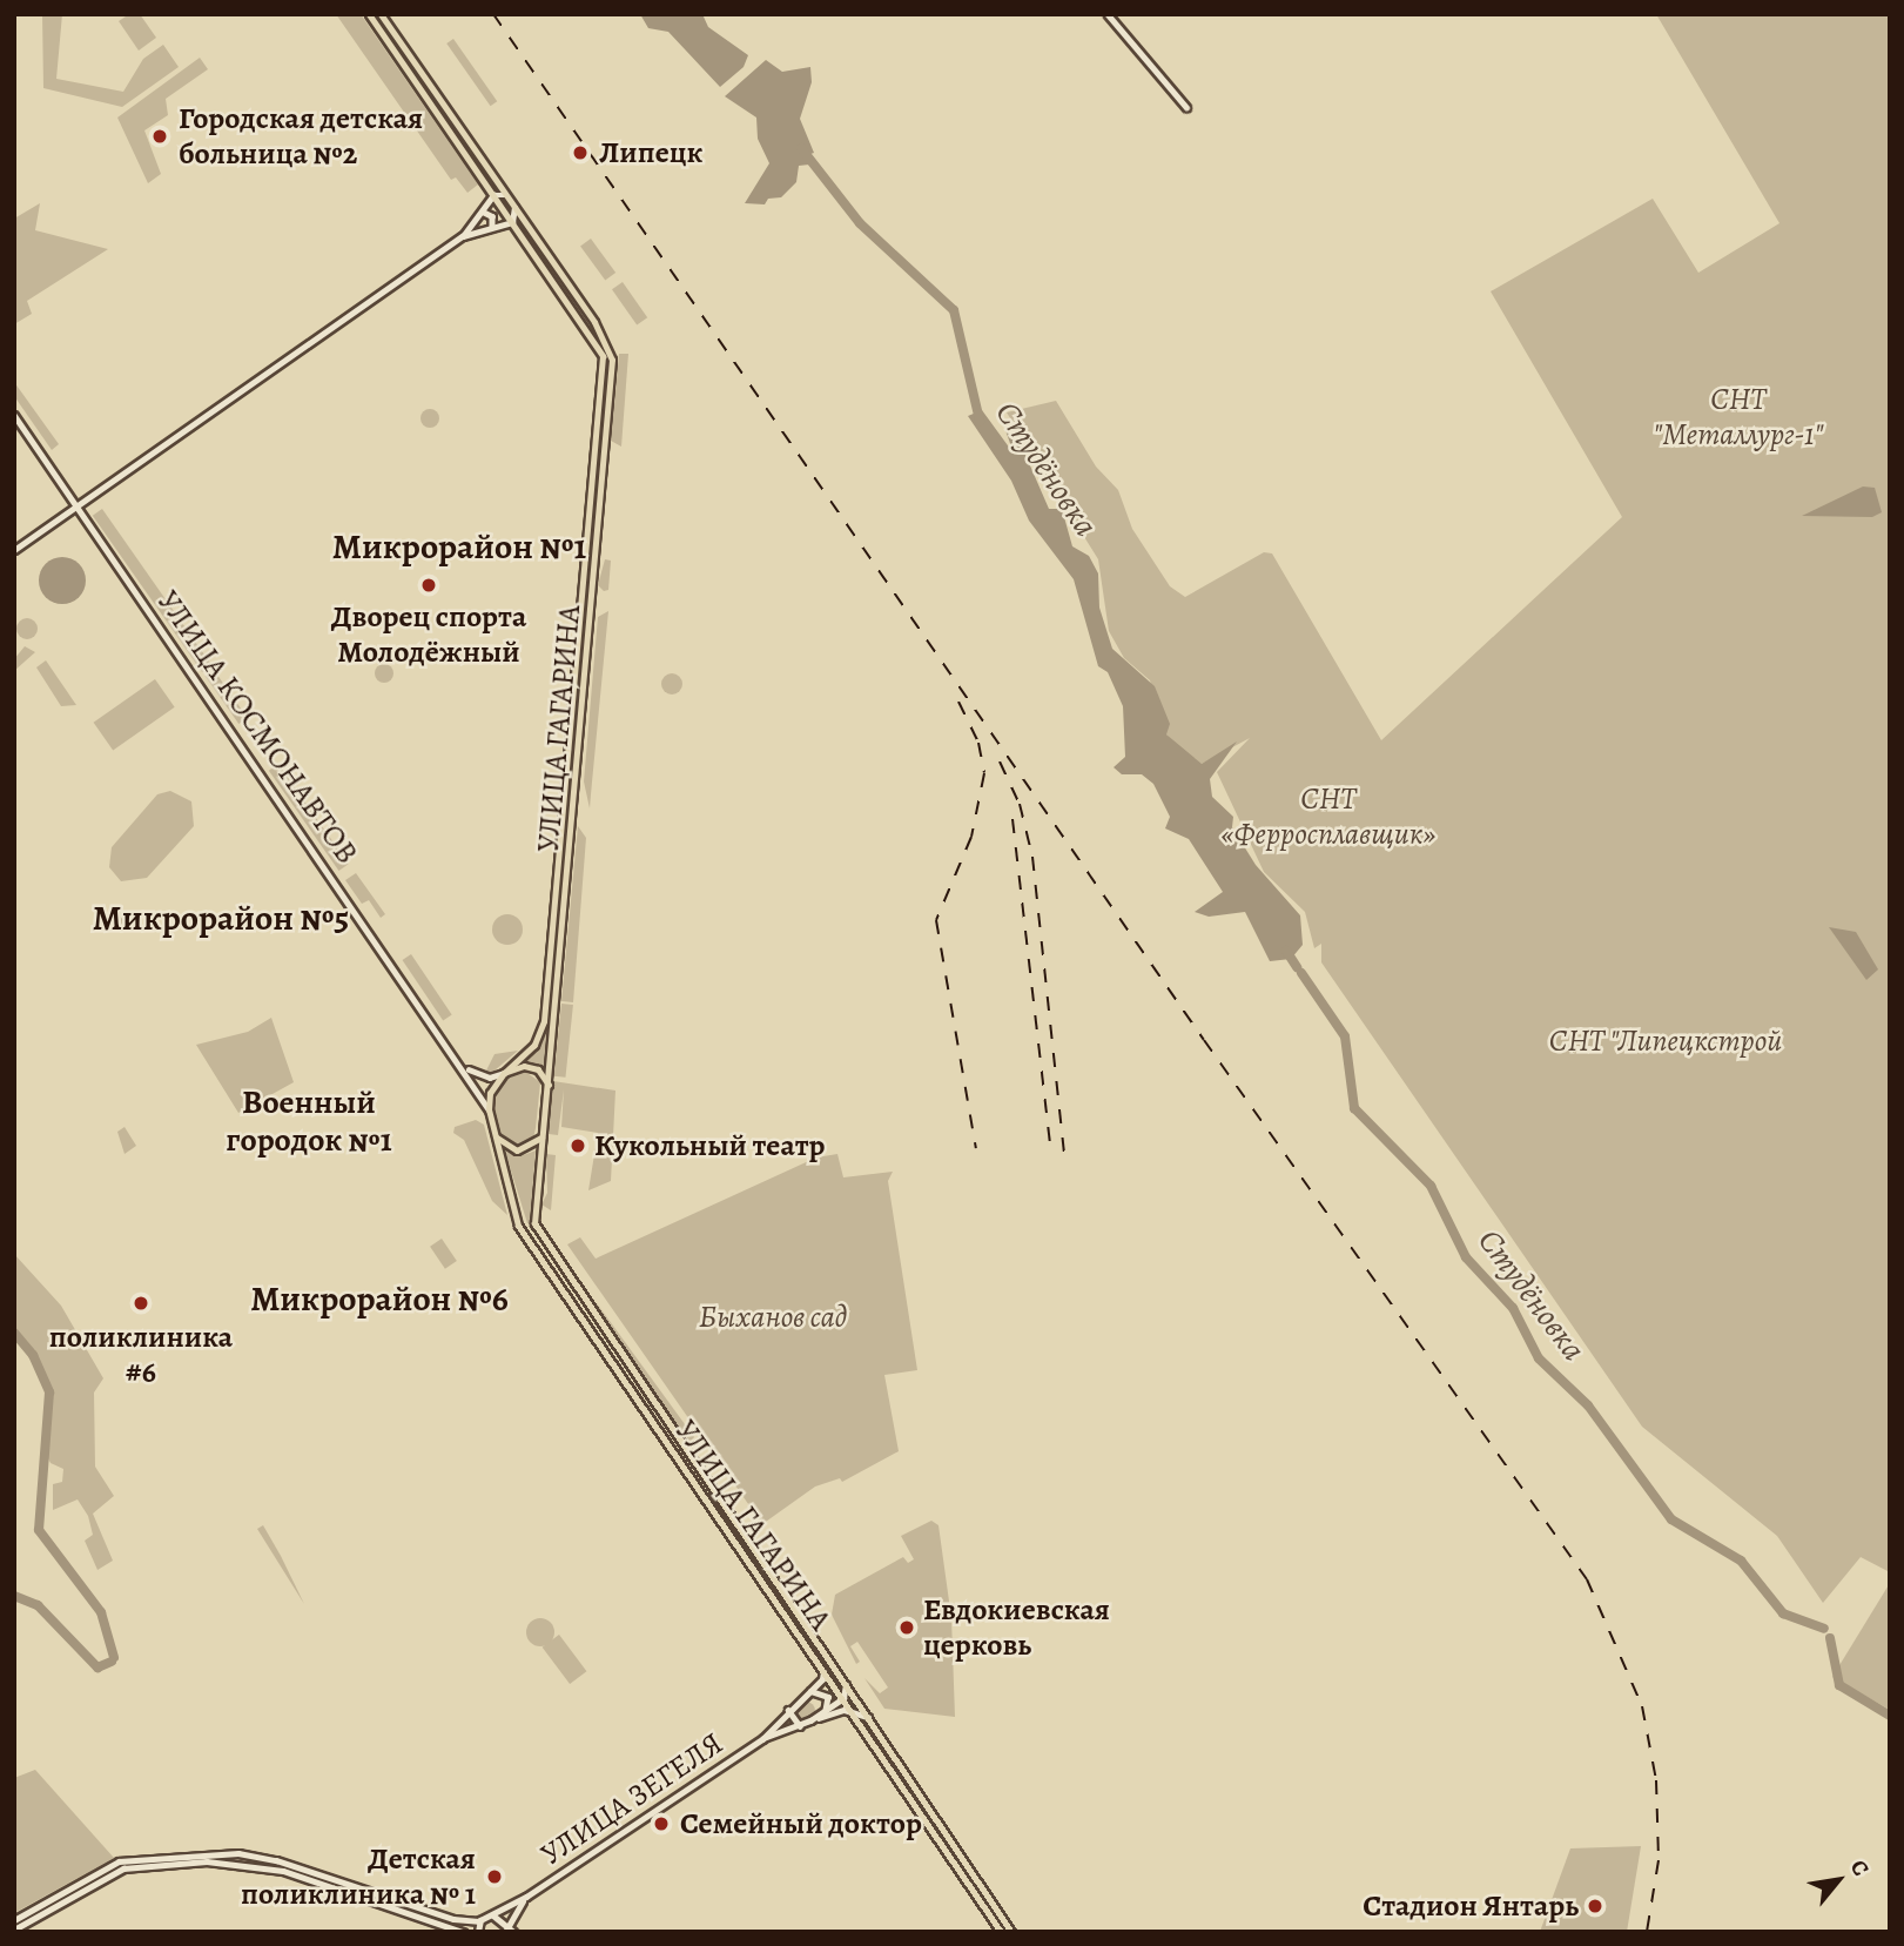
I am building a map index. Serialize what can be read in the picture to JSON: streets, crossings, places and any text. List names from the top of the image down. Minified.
{"streets":{"main road":["УЛИЦА КОСМОНАВТОВ","УЛИЦА ГАГАРИНА","УЛИЦА ЗЕГЕЛЯ"]},"crossings":[["УЛИЦА КОСМОНАВТОВ","УЛИЦА ГАГАРИНА"]],"districts":["Микрорайон №1","Микрорайон №5","Военный городок №1","Микрорайон №6"],"water":["Студёновка"],"parks":["СНТ \"Металлург-1\"","СНТ «Ферросплавщик»","СНТ \"Липецкстрой","Быханов сад"],"places":["Городская детская больница №2","Липецк","Дворец спорта Молодёжный","Кукольный театр","поликлиника #6","Евдокиевская церковь","Семейный доктор","Детская поликлиника № 1","Стадион Янтарь"],"north":"top right"}
